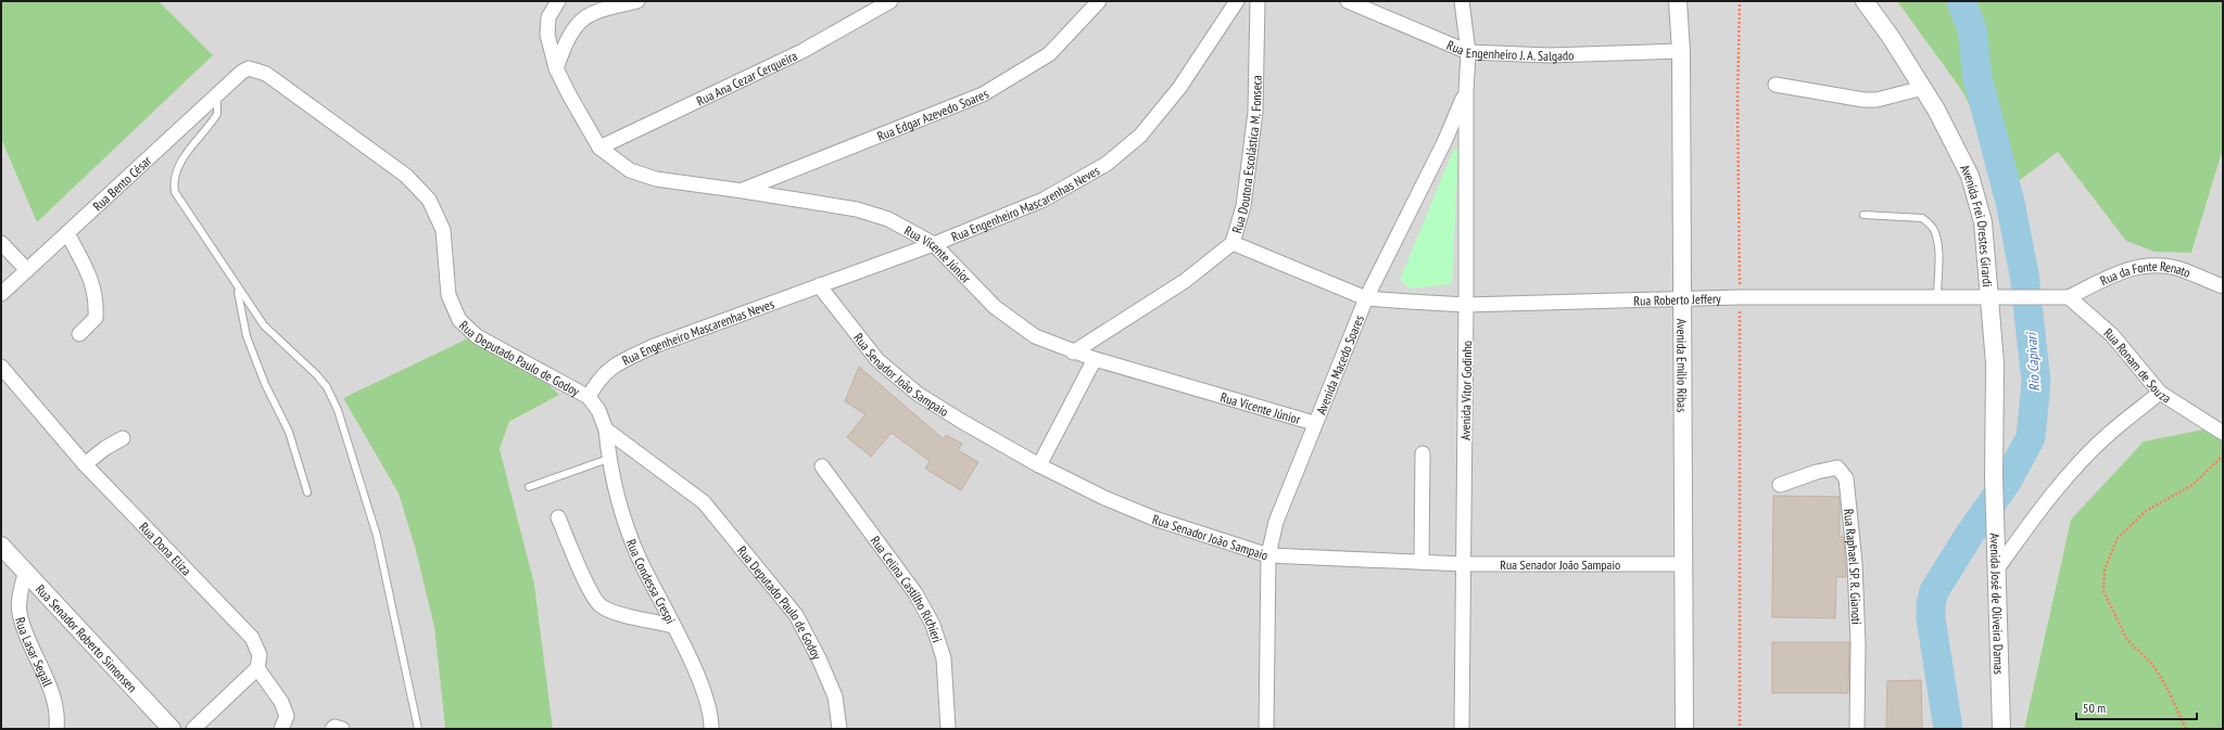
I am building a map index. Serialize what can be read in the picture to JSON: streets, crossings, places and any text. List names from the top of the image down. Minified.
{"streets":{"street":["Rua Engenheiro J. A. Salgado","Rua Ana Cezar Cerqueira","Rua Edgar Azevedo Soares","Rua Doutora Escolástica M. Fonseca","Rua Bento César","Rua Engenheiro Mascarenhas Neves","Avenida Frei Orestes Girardi","Rua Vicente Júnior","Rua da Fonte Renato","Rua Roberto Jeffery","Rua Deputado Paulo de Godoy","Avenida Macedo Soares","Avenida Emílio Ribas","Rua Ronam de Souza","Rua Senador João Sampaio","Avenida Vitor Godinho","Rua Dona Eliza","Rua Raphael SP. R. Gianoti","Rua Condessa Crespi","Rua Celina Castilho Richieri","Avenida José de Oliveira Damas","Rua Senador Roberto Simonsen","Rua Lasar Segall"]},"crossings":[["Rua Engenheiro J. A. Salgado","Avenida Emílio Ribas"],["Rua Engenheiro J. A. Salgado","Avenida Vitor Godinho"],["Rua Ana Cezar Cerqueira","Rua Vicente Júnior"],["Rua Edgar Azevedo Soares","Rua Vicente Júnior"],["Rua Doutora Escolástica M. Fonseca","Rua Vicente Júnior"],["Rua Doutora Escolástica M. Fonseca","Rua Roberto Jeffery"],["Rua Bento César","Rua Deputado Paulo de Godoy"],["Rua Engenheiro Mascarenhas Neves","Rua Vicente Júnior"],["Rua Engenheiro Mascarenhas Neves","Rua Deputado Paulo de Godoy"],["Rua Engenheiro Mascarenhas Neves","Rua Senador João Sampaio"],["Avenida Frei Orestes Girardi","Rua Roberto Jeffery"],["Avenida Frei Orestes Girardi","Avenida José de Oliveira Damas"],["Rua Vicente Júnior","Avenida Macedo Soares"],["Rua da Fonte Renato","Rua Roberto Jeffery"],["Rua da Fonte Renato","Rua Ronam de Souza"],["Rua Roberto Jeffery","Avenida Macedo Soares"],["Rua Roberto Jeffery","Avenida Emílio Ribas"],["Rua Roberto Jeffery","Rua Ronam de Souza"],["Rua Roberto Jeffery","Avenida Vitor Godinho"],["Rua Deputado Paulo de Godoy","Rua Condessa Crespi"],["Avenida Macedo Soares","Rua Senador João Sampaio"],["Avenida Macedo Soares","Avenida Vitor Godinho"],["Avenida Emílio Ribas","Rua Senador João Sampaio"],["Rua Senador João Sampaio","Avenida Vitor Godinho"],["Rua Senador Roberto Simonsen","Rua Lasar Segall"]],"water":["Rio Capivari"],"scale_bar":"50 m"}
